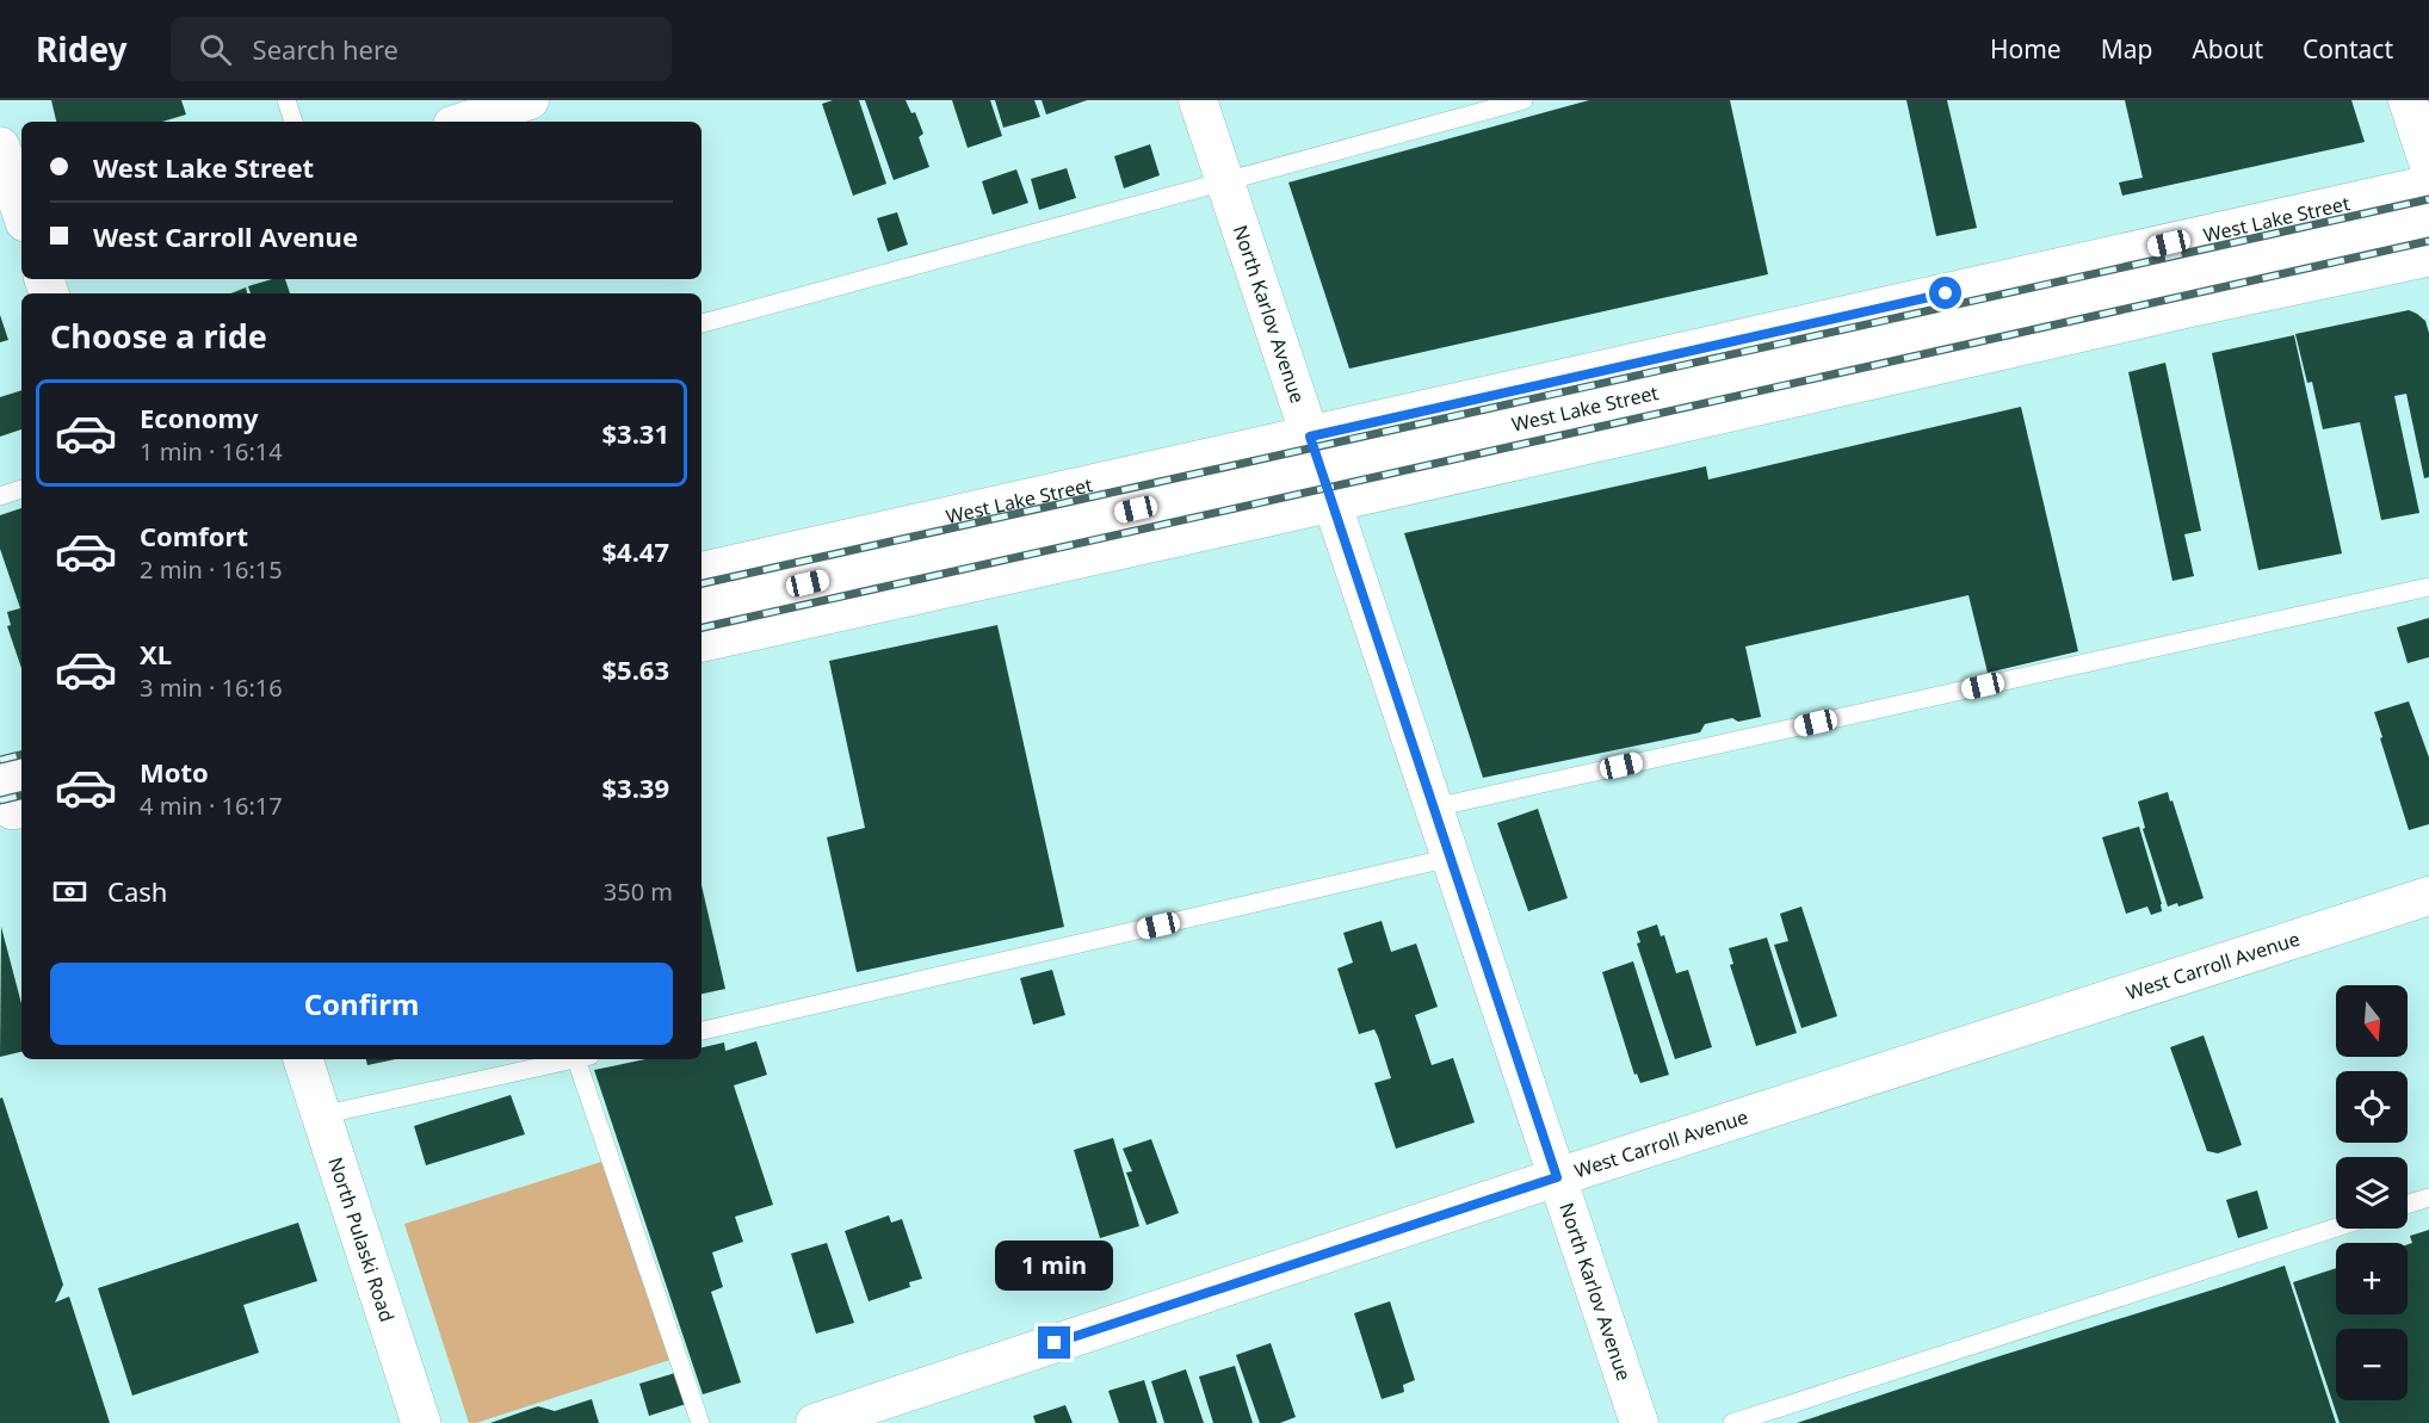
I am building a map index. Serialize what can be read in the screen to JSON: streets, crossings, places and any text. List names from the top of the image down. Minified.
{"streets":{"main road":["West Lake Street","North Pulaski Road"],"street":["North Karlov Avenue","West Carroll Avenue"]},"crossings":[["West Lake Street","North Karlov Avenue"],["North Karlov Avenue","West Carroll Avenue"]],"north":"bottom","page":{"header":"Ridey","search":"Search here","nav":["Home","Map","About","Contact"],"banner":["West Lake Street","West Carroll Avenue"],"heading":"Choose a ride","list":[{"name":"Economy","note":"1 min · 16:14","value":"$3.31"},{"name":"Comfort","note":"2 min · 16:15","value":"$4.47"},{"name":"XL","note":"3 min · 16:16","value":"$5.63"},{"name":"Moto","note":"4 min · 16:17","value":"$3.39"}],"pay":["Cash","350 m"],"buttons":"Confirm","map_buttons":["+","−"],"bubble":"1 min"}}
